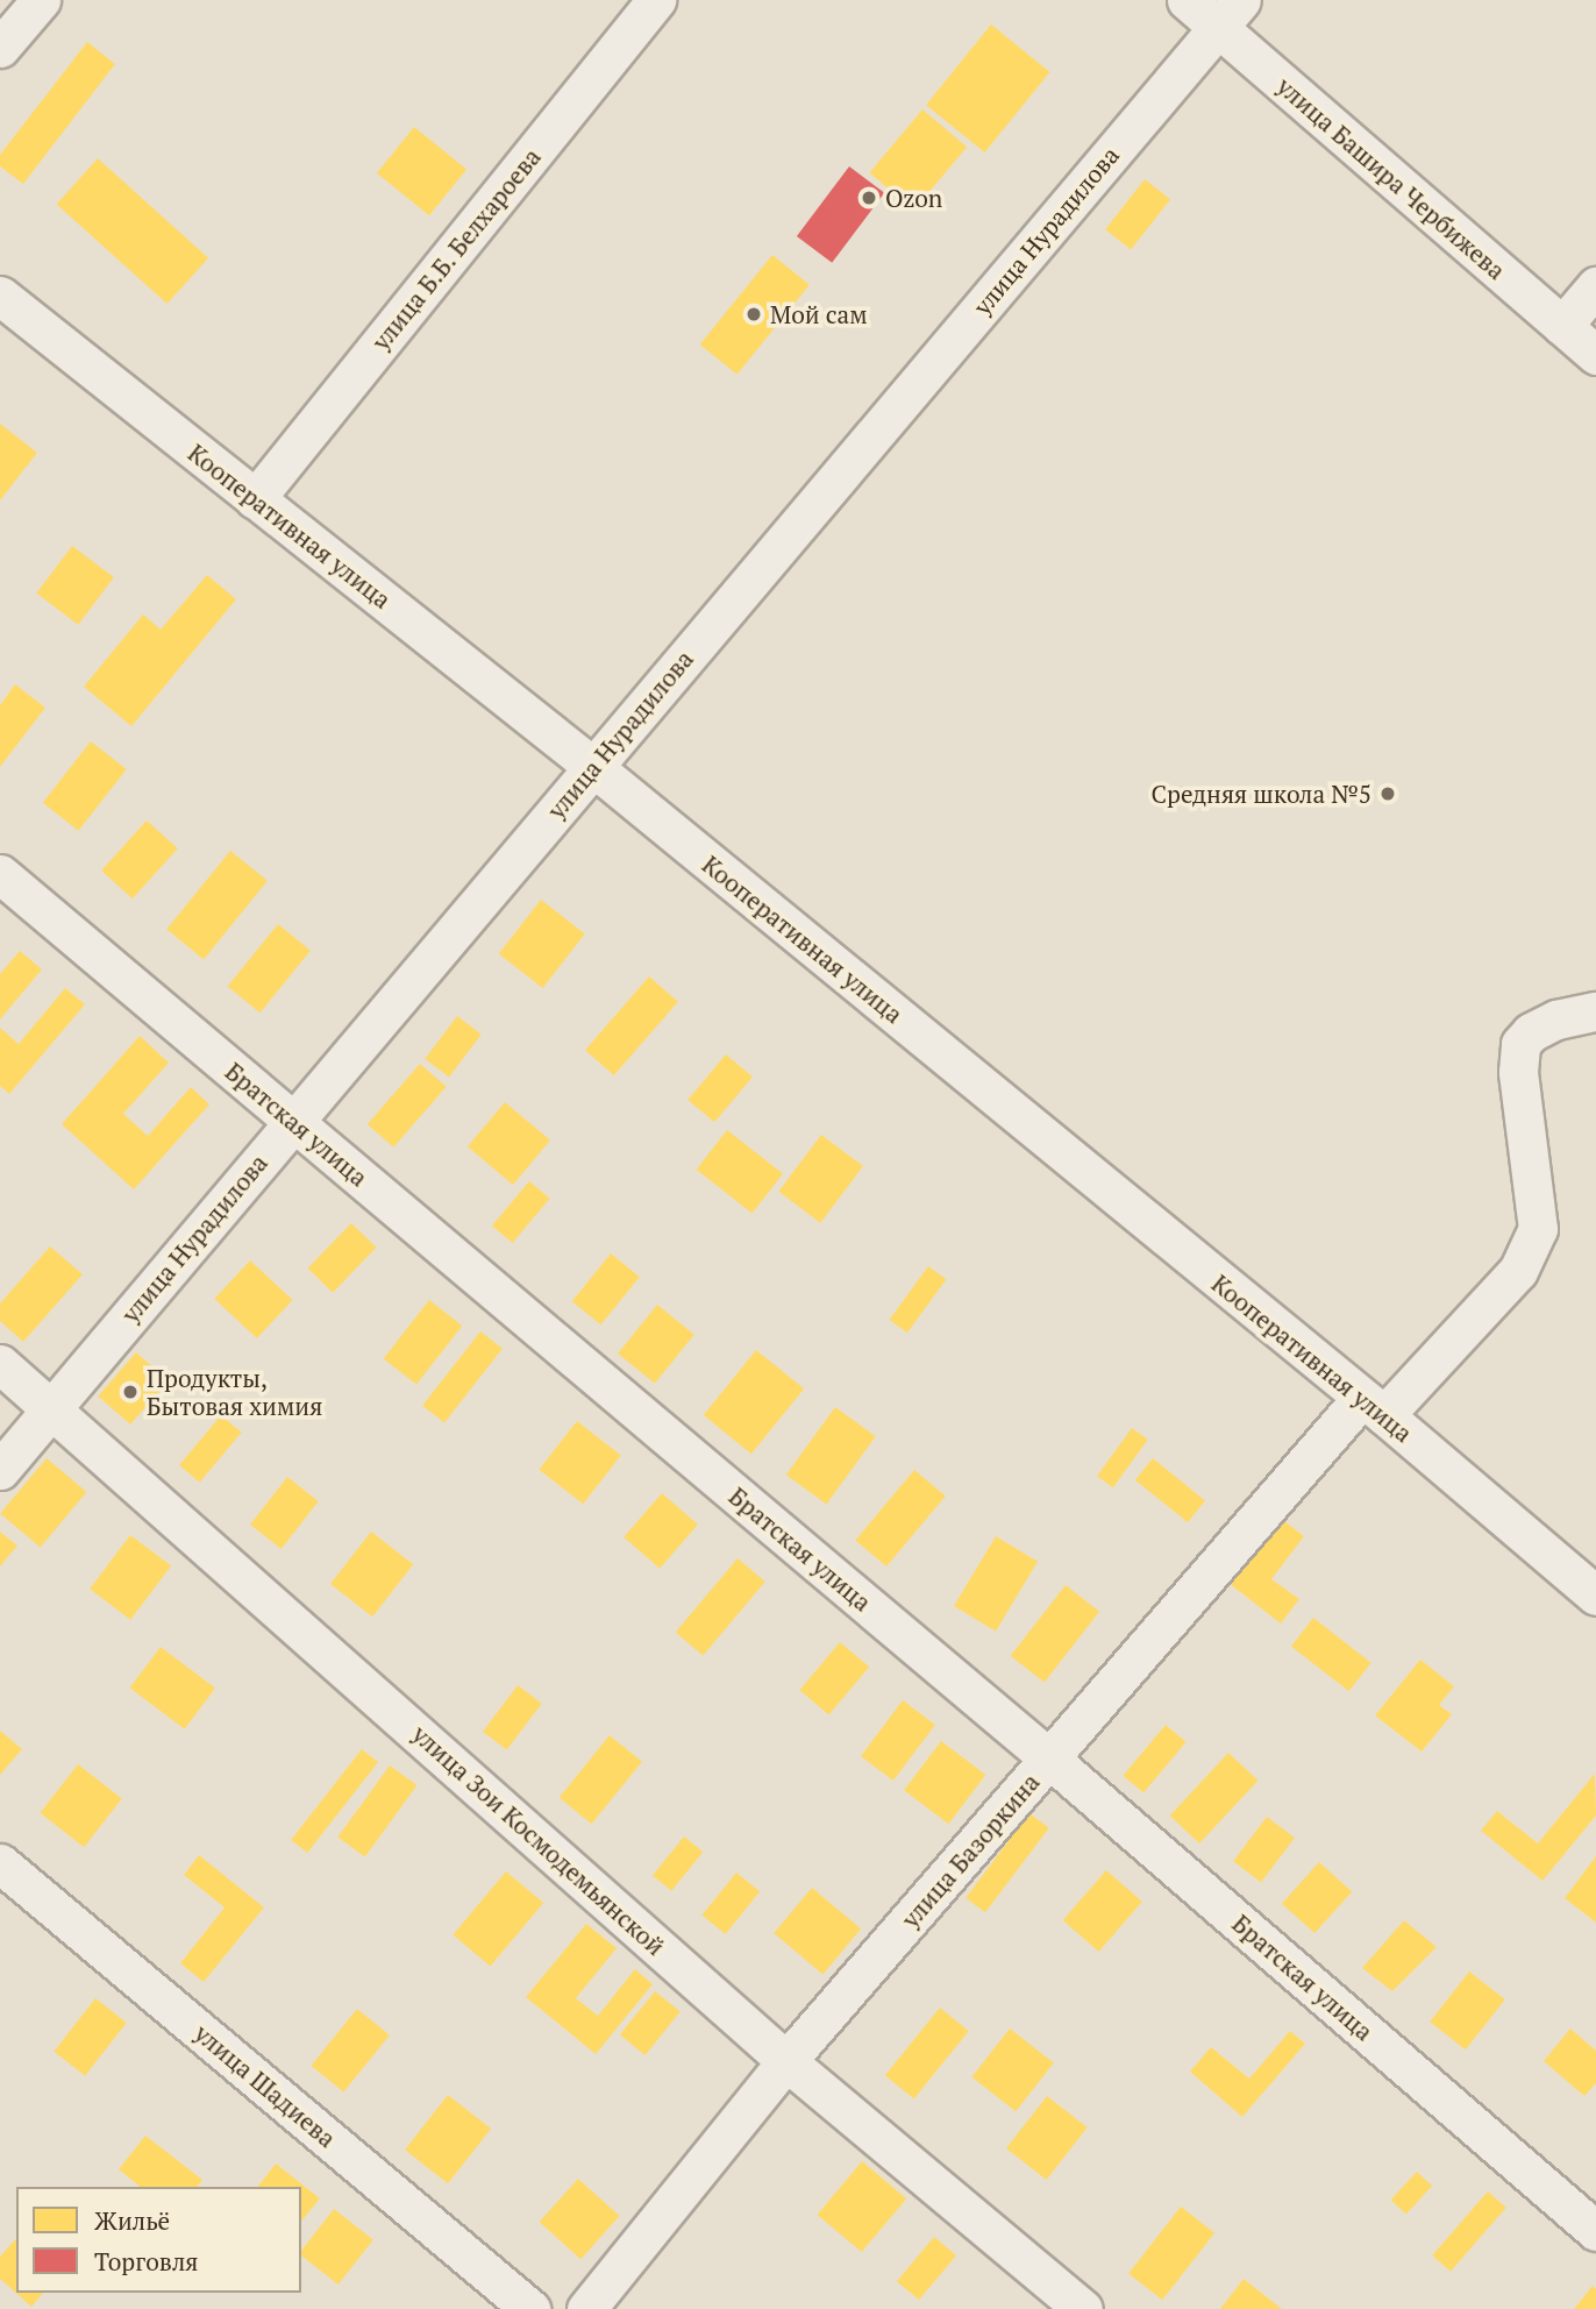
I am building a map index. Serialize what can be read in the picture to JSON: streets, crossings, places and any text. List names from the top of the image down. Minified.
{"streets":{"street":["улица Башира Чербижева","улица Нурадилова","улица Б.Б. Белхароева","Кооперативная улица","Братская улица","улица Зои Космодемьянской","улица Базоркина","улица Шадиева"]},"crossings":[["улица Башира Чербижева","улица Нурадилова"],["улица Нурадилова","Кооперативная улица"],["улица Нурадилова","Братская улица"],["улица Нурадилова","улица Зои Космодемьянской"],["улица Б.Б. Белхароева","Кооперативная улица"],["Кооперативная улица","улица Базоркина"],["Братская улица","улица Базоркина"],["улица Зои Космодемьянской","улица Базоркина"]],"places":["Ozon","Мой сам","Средняя школа №5","Продукты, Бытовая химия"],"legend":["Жильё","Торговля"]}
